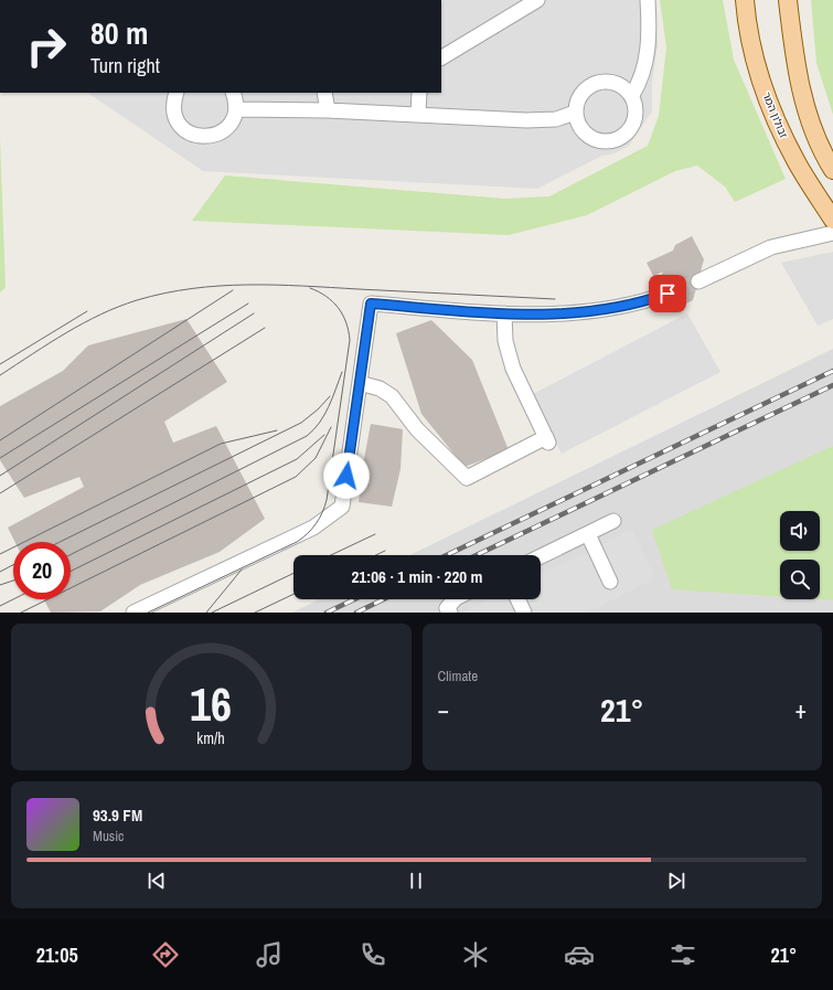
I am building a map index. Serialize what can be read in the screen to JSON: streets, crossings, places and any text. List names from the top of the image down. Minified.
{"streets":{"main road":["זבולון המר"]},"page":{"turn":["80 m","Turn right"],"limit":"20","trip":"21:06 · 1 min · 220 m","tile":"Climate","heat":["−","21°","+"],"song":["93.9 FM","Music"],"tabs":["21:05","21°"],"gauge":["16","km/h"]}}
